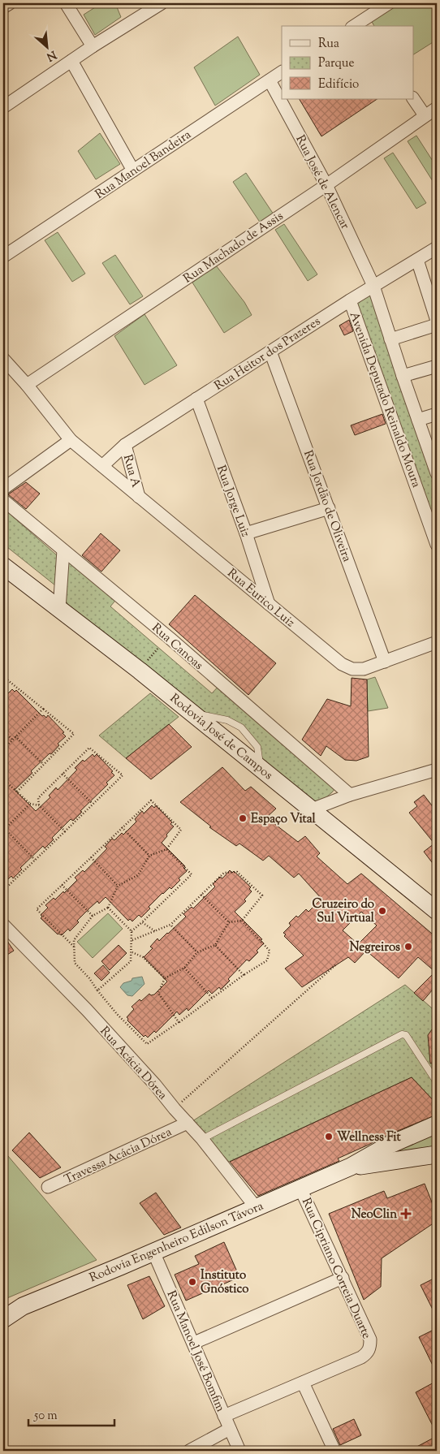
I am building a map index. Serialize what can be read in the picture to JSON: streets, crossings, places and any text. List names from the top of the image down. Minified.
{"streets":{"main road":["Rodovia José de Campos","Rodovia Engenheiro Edilson Távora"],"street":["Rua Manoel Bandeira","Rua José de Alencar","Rua Machado de Assis","Rua Heitor dos Prazeres","Avenida Deputado Reinaldo Moura","Rua A","Rua Jorge Luiz","Rua Jordão de Oliveira","Rua Eurico Luiz","Rua Canoas","Rua Acácia Dórea","Travessa Acácia Dórea","Rua Cipriano Correia Duarte","Rua Manoel José Bomfim"]},"crossings":[["Rua Manoel Bandeira","Rua José de Alencar"],["Rua José de Alencar","Rua Machado de Assis"],["Rua José de Alencar","Rua Heitor dos Prazeres"],["Rua José de Alencar","Avenida Deputado Reinaldo Moura"],["Rua Machado de Assis","Rua Eurico Luiz"],["Rua Heitor dos Prazeres","Avenida Deputado Reinaldo Moura"],["Rua Heitor dos Prazeres","Rua A"],["Rua Heitor dos Prazeres","Rua Jorge Luiz"],["Rua Heitor dos Prazeres","Rua Jordão de Oliveira"],["Rua Heitor dos Prazeres","Rua Eurico Luiz"],["Rua A","Rua Eurico Luiz"],["Rua Jorge Luiz","Rua Eurico Luiz"],["Rua Jordão de Oliveira","Rua Eurico Luiz"],["Rua Acácia Dórea","Travessa Acácia Dórea"],["Rua Acácia Dórea","Rodovia Engenheiro Edilson Távora"],["Rodovia Engenheiro Edilson Távora","Rua Cipriano Correia Duarte"],["Rodovia Engenheiro Edilson Távora","Rua Manoel José Bomfim"]],"places":{"other":["Espaço Vital","Cruzeiro do Sul Virtual","Negreiros","Wellness Fit","Instituto Gnóstico"],"health":["NeoClin"]},"legend":["Rua","Parque","Edifício"],"scale_bar":"50 m","north":"bottom right"}
